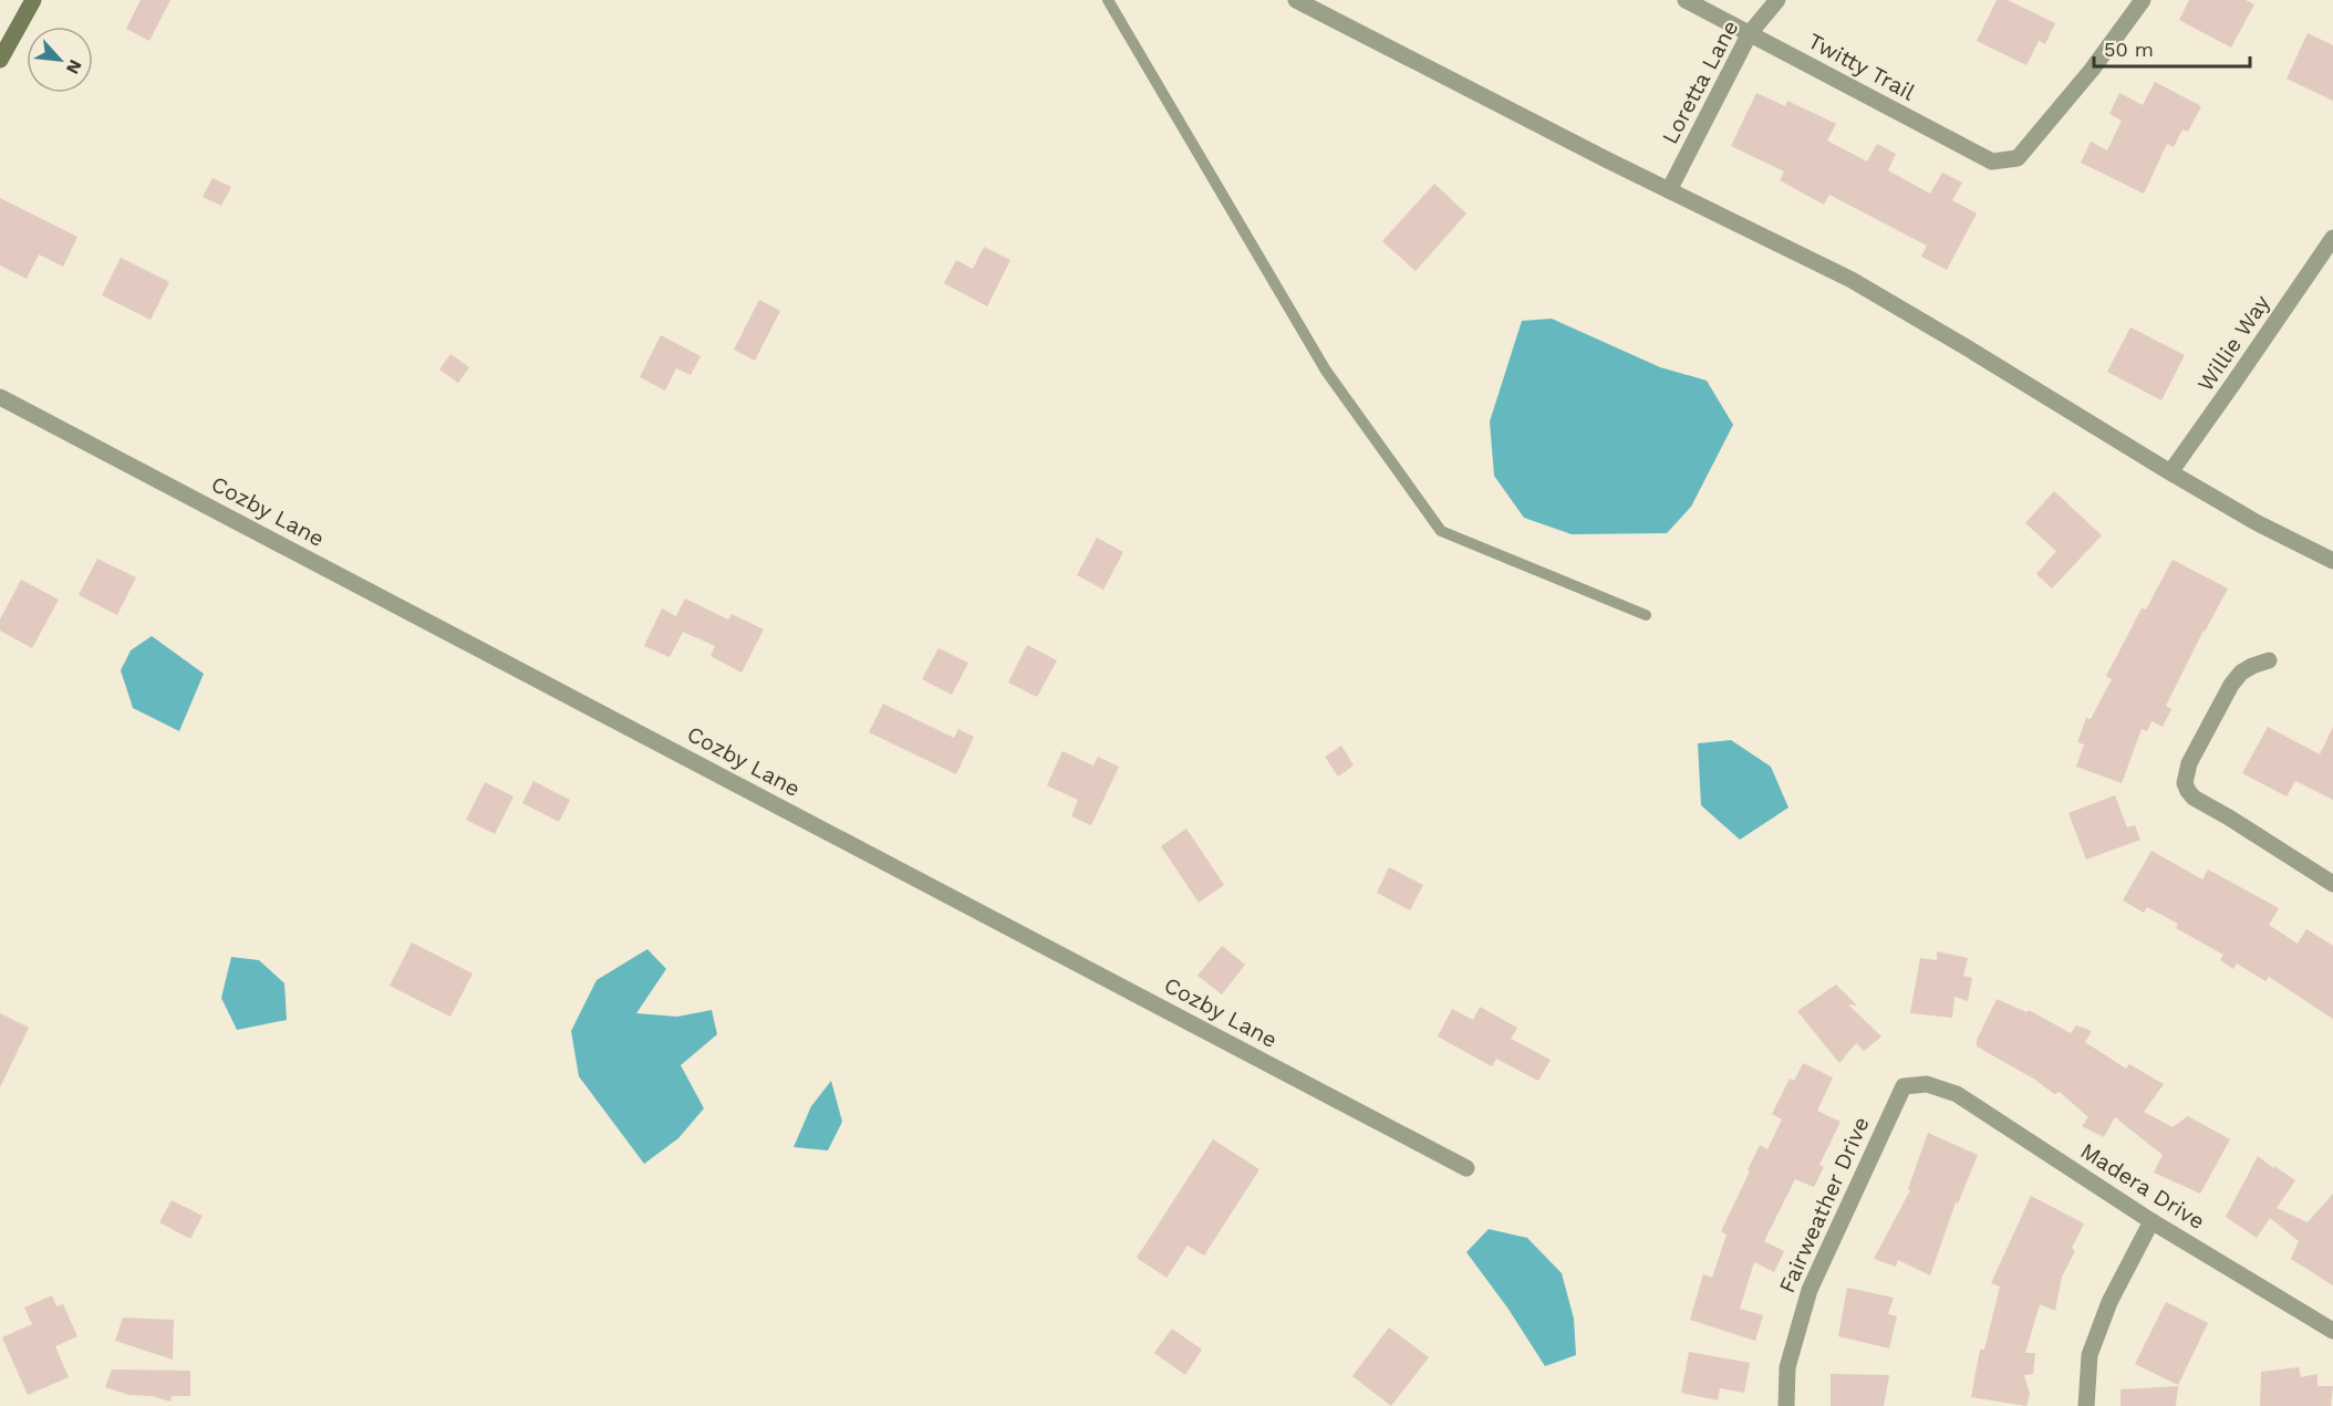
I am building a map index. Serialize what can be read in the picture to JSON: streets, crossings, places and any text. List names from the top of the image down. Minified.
{"streets":{"street":["Twitty Trail","Loretta Lane","Willie Way","Cozby Lane","Madera Drive","Fairweather Drive"]},"crossings":[["Twitty Trail","Loretta Lane"],["Madera Drive","Fairweather Drive"]],"scale_bar":"50 m","north":"bottom right"}
